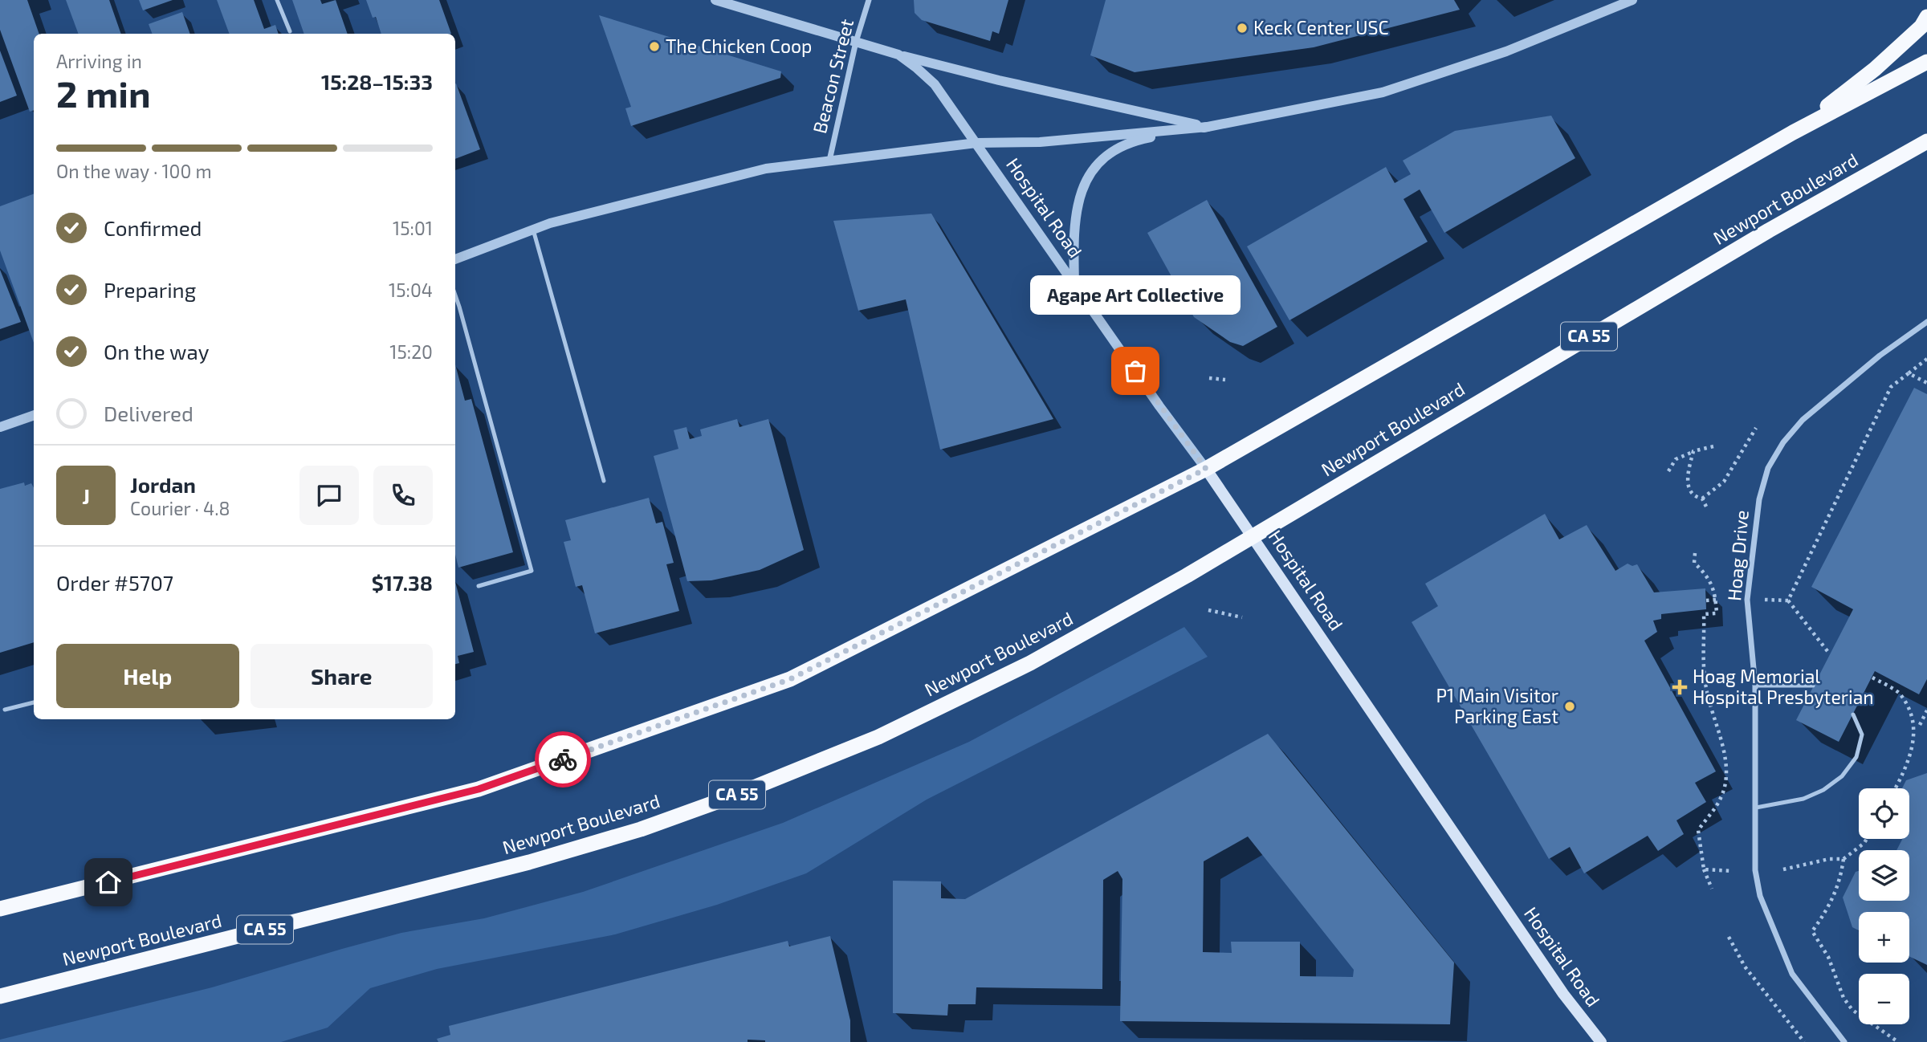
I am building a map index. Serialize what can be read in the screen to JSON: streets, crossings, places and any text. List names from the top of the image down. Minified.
{"streets":{"highway":["Newport Boulevard","CA 55"],"main road":["Hospital Road"],"street":["Beacon Street","Hoag Drive"]},"crossings":[["Newport Boulevard","Hospital Road"]],"places":{"other":["Keck Center USC","The Chicken Coop","Agape Art Collective","P1 Main Visitor Parking East"],"health":["Hoag Memorial Hospital Presbyterian"]},"page":{"heading":["2 min","Arriving in","15:28–15:33"],"panel":["Jordan","Courier · 4.8","Order #5707","$17.38"],"bar":"On the way · 100 m","list":[["Confirmed","15:01"],["Preparing","15:04"],["On the way","15:20"],"Delivered"],"bubble":"Agape Art Collective","round":"J","buttons":["Help","Share"],"map_buttons":["+","−"]}}
